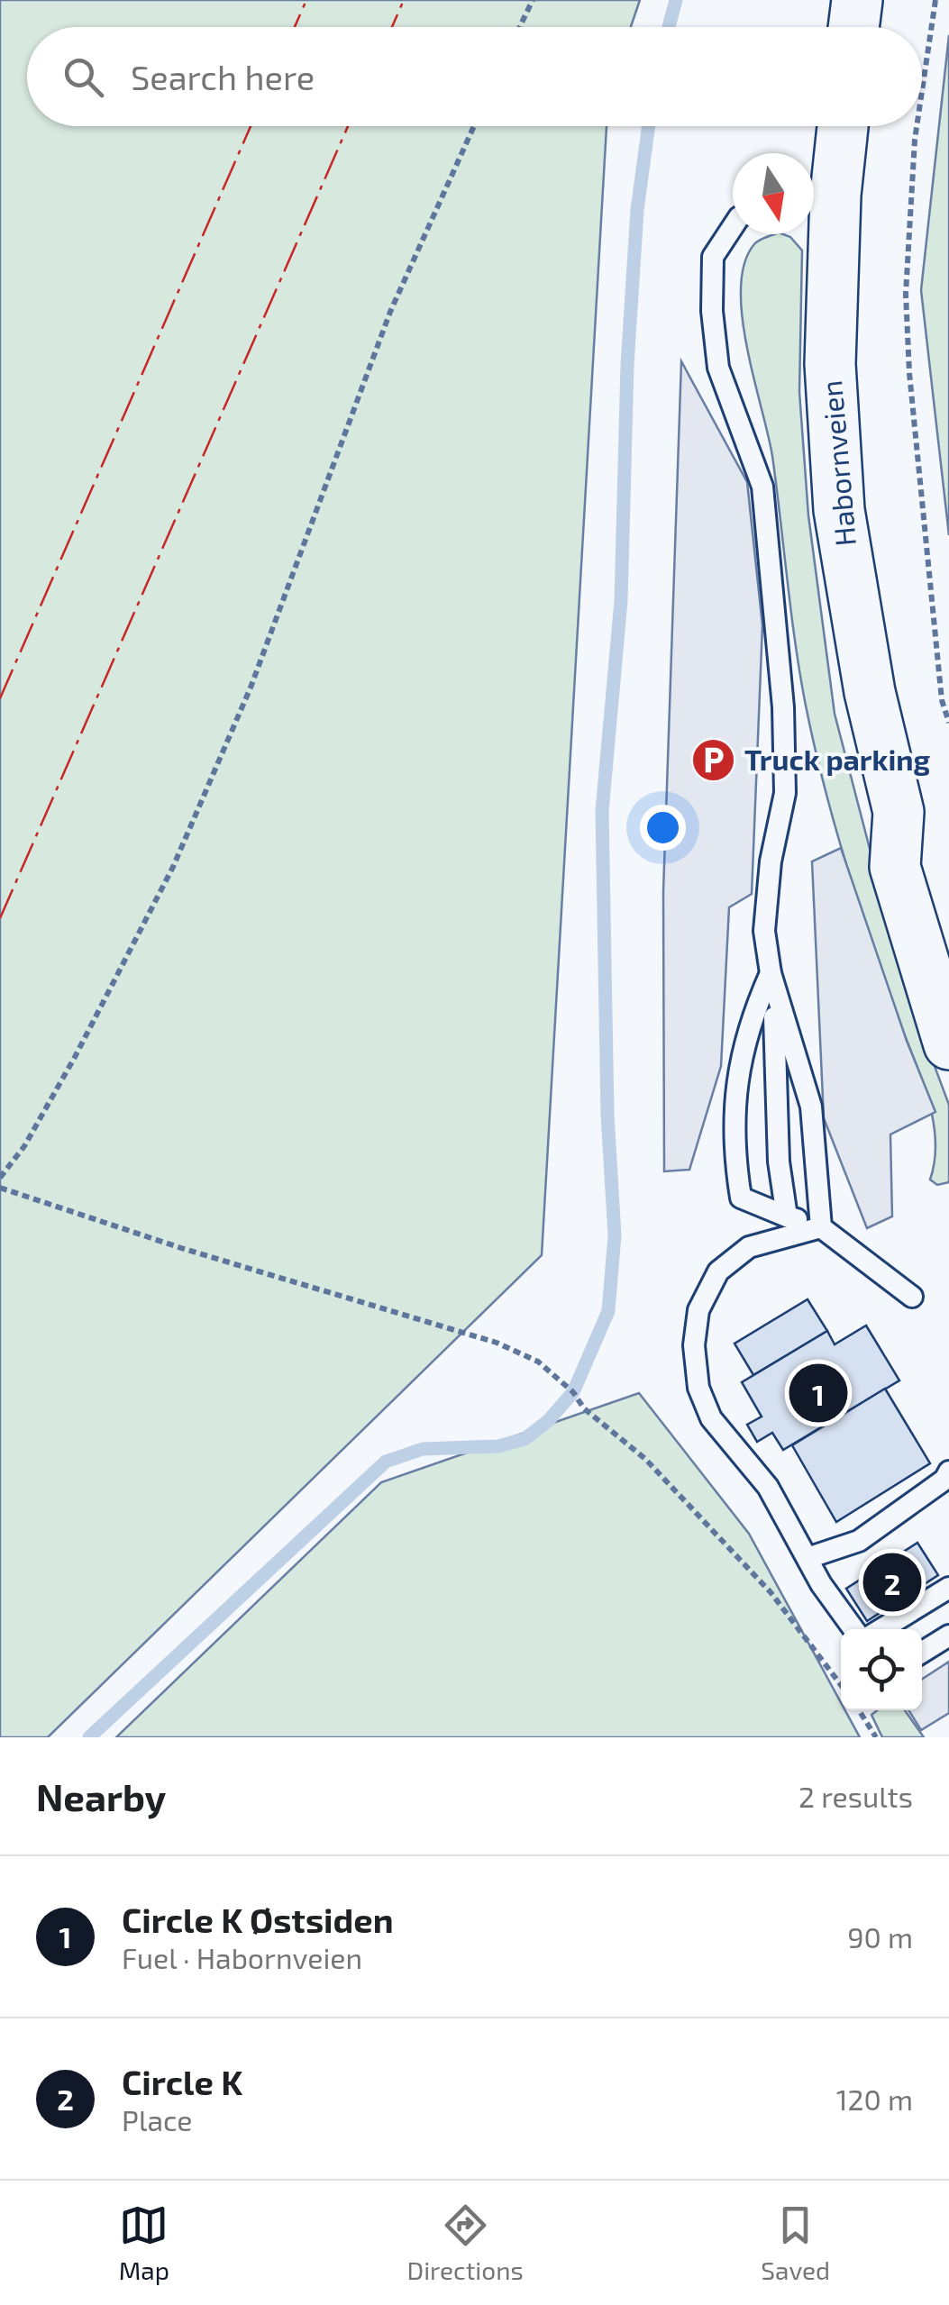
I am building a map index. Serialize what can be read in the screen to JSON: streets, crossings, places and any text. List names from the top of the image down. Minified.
{"streets":{"highway":["Habornveien"]},"places":{"parking":["Truck parking"]},"north":"bottom","page":{"search":"Search here","pins":["1","2"],"heading":["Nearby","2 results"],"list":[{"mark":"1","name":"Circle K Østsiden","note":"Fuel · Habornveien","value":"90 m"},{"mark":"2","name":"Circle K","note":"Place","value":"120 m"}],"nav":["Map","Directions","Saved"]}}
